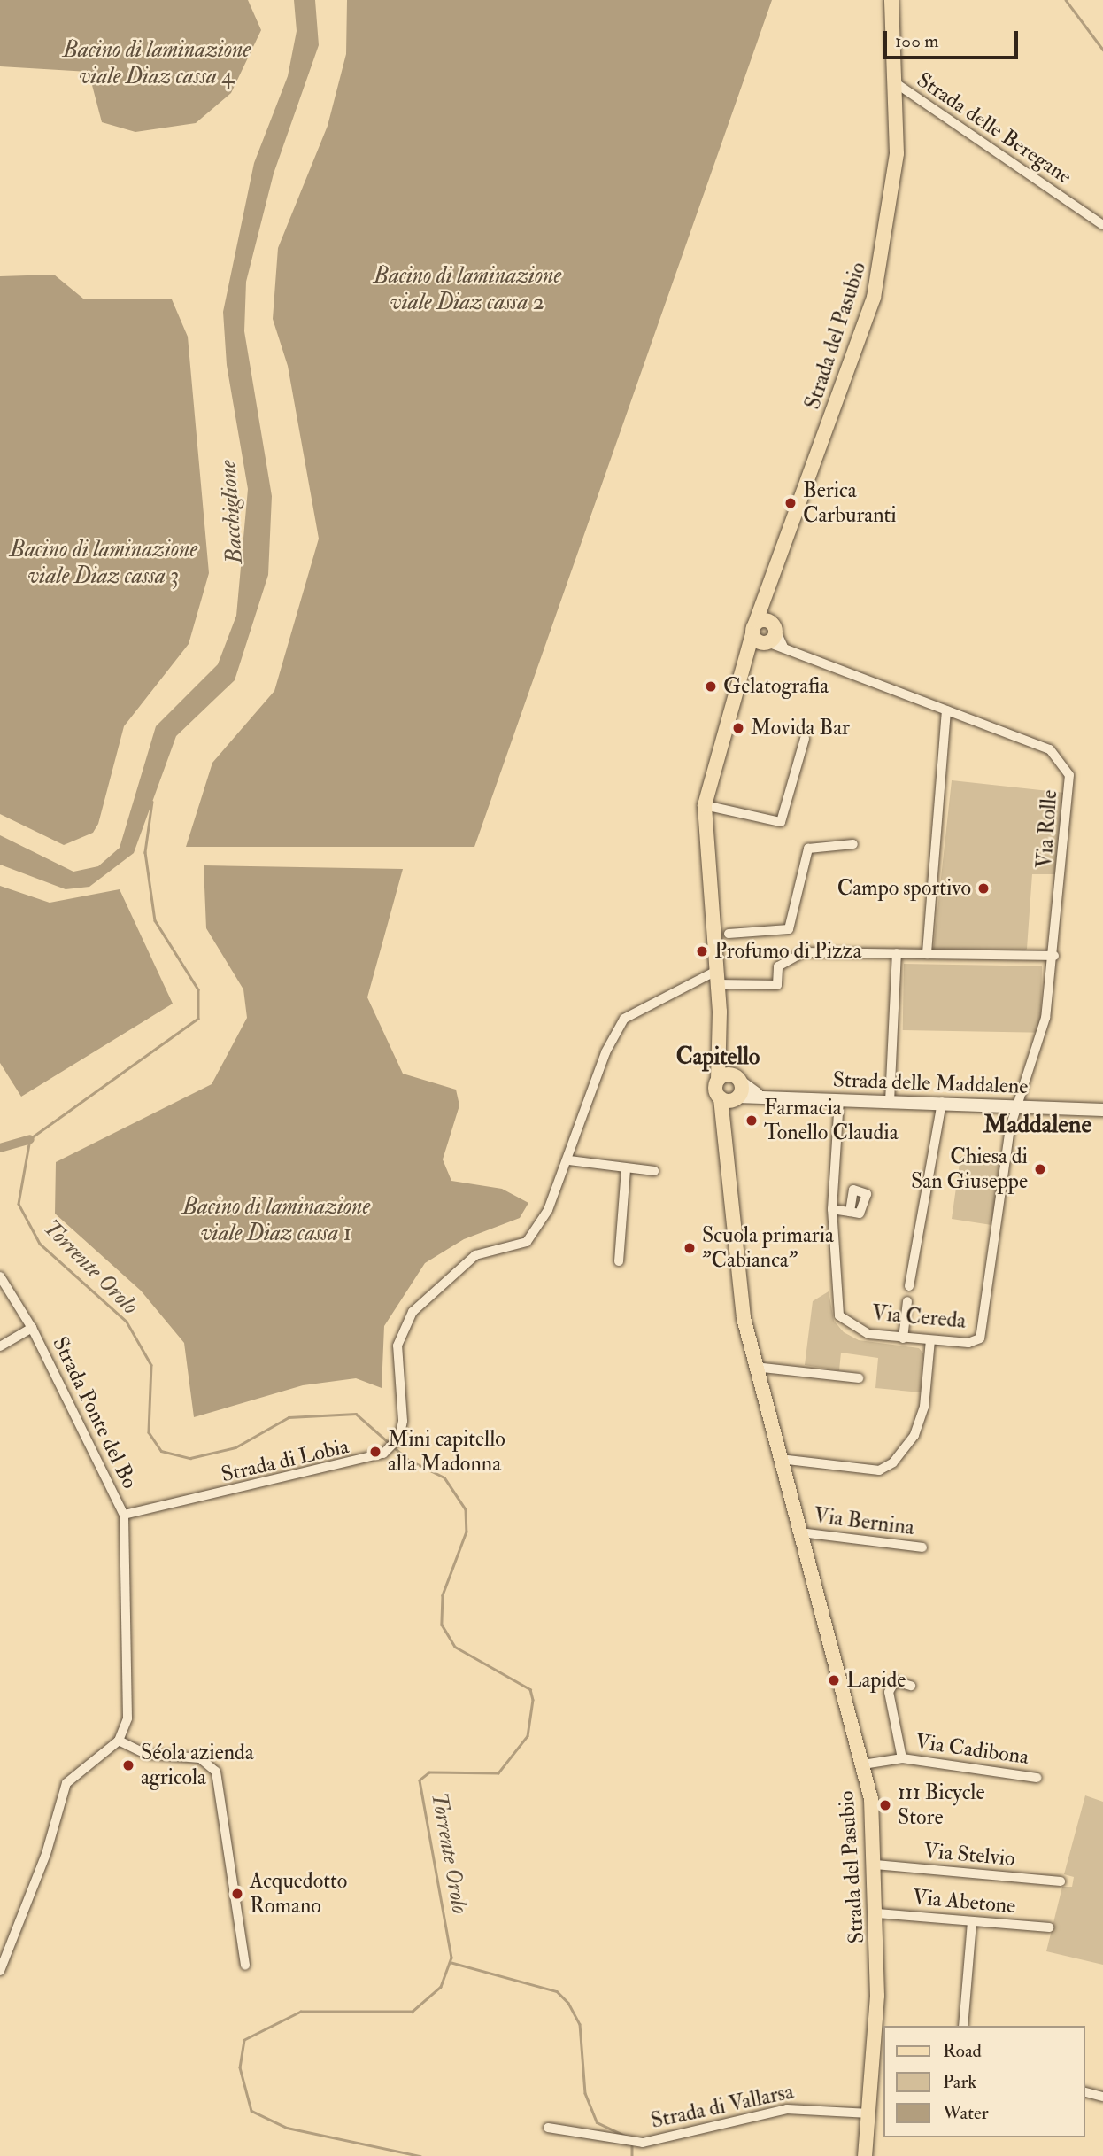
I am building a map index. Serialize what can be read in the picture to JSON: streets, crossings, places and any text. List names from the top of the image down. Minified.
{"streets":{"main road":["Strada del Pasubio"],"street":["Strada delle Beregane","Via Rolle","Strada delle Maddalene","Via Cereda","Strada Ponte del Bo","Strada di Lobia","Via Bernina","Via Cadibona","Via Stelvio","Via Abetone","Strada di Vallarsa"]},"crossings":[["Strada delle Beregane","Strada del Pasubio"],["Strada del Pasubio","Via Rolle"],["Strada del Pasubio","Strada delle Maddalene"],["Strada del Pasubio","Via Bernina"],["Strada del Pasubio","Via Cadibona"],["Strada del Pasubio","Via Stelvio"],["Strada del Pasubio","Via Abetone"],["Strada del Pasubio","Strada di Vallarsa"],["Via Rolle","Strada delle Maddalene"],["Via Rolle","Via Cereda"],["Strada delle Maddalene","Via Cereda"],["Strada Ponte del Bo","Strada di Lobia"]],"districts":["Capitello","Maddalene"],"water":["Bacino di laminazione viale Diaz cassa 4","Bacino di laminazione viale Diaz cassa 2","Bacchiglione","Bacino di laminazione viale Diaz cassa 3","Bacino di laminazione viale Diaz cassa 1","Torrente Orolo"],"places":["Berica Carburanti","Gelatografia","Movida Bar","Campo sportivo","Profumo di Pizza","Farmacia Tonello Claudia","Chiesa di San Giuseppe","Scuola primaria \"Cabianca\"","Mini capitello alla Madonna","Lapide","Séola azienda agricola","111 Bicycle Store","Acquedotto Romano"],"legend":["Road","Park","Water"],"scale_bar":"100 m"}
